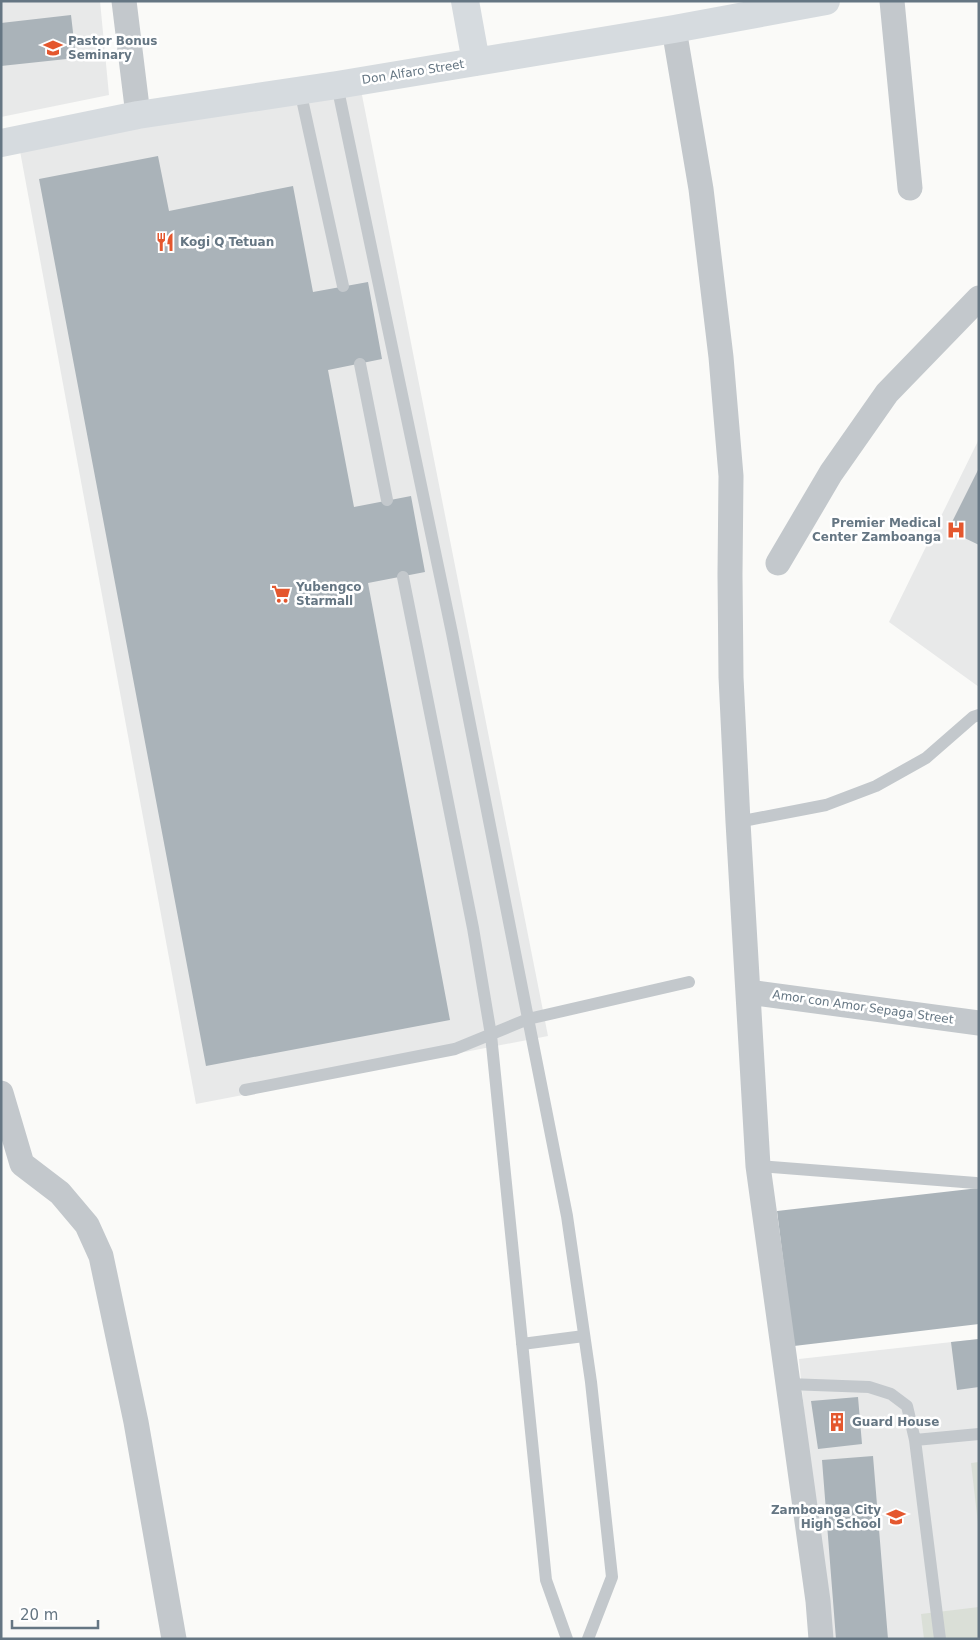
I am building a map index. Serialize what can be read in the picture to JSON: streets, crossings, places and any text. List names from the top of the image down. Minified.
{"streets":{"main road":["Don Alfaro Street"],"street":["Amor con Amor Sepaga Street"]},"places":{"school or university":["Pastor Bonus Seminary","Zamboanga City High School"],"restaurant":["Kogi Q Tetuan"],"hospital":["Premier Medical Center Zamboanga"],"supermarket":["Yubengco Starmall"],"building":["Guard House"]},"scale_bar":"20 m"}
